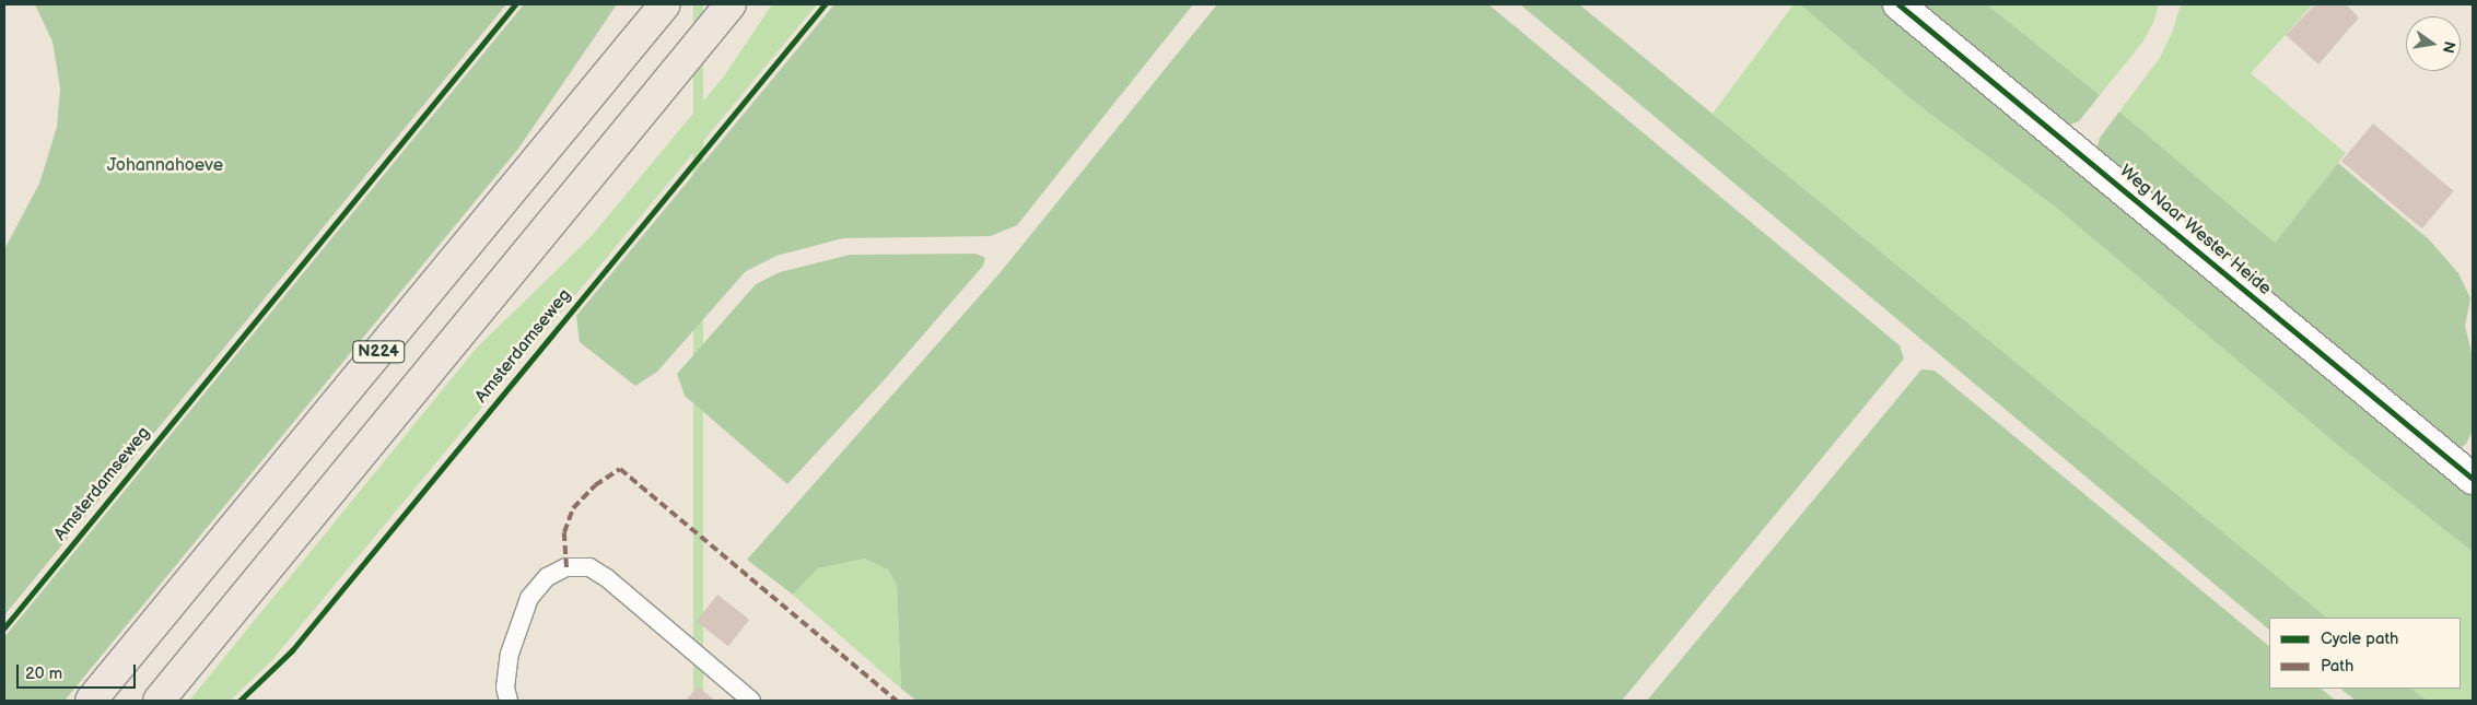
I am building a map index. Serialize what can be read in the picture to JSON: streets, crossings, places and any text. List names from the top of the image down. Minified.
{"streets":{"main road":["N224"],"street":["Weg Naar Wester Heide"],"cycle path":["Amsterdamseweg"]},"parks":["Johannahoeve"],"legend":["Cycle path","Path"],"scale_bar":"20 m","north":"right"}
